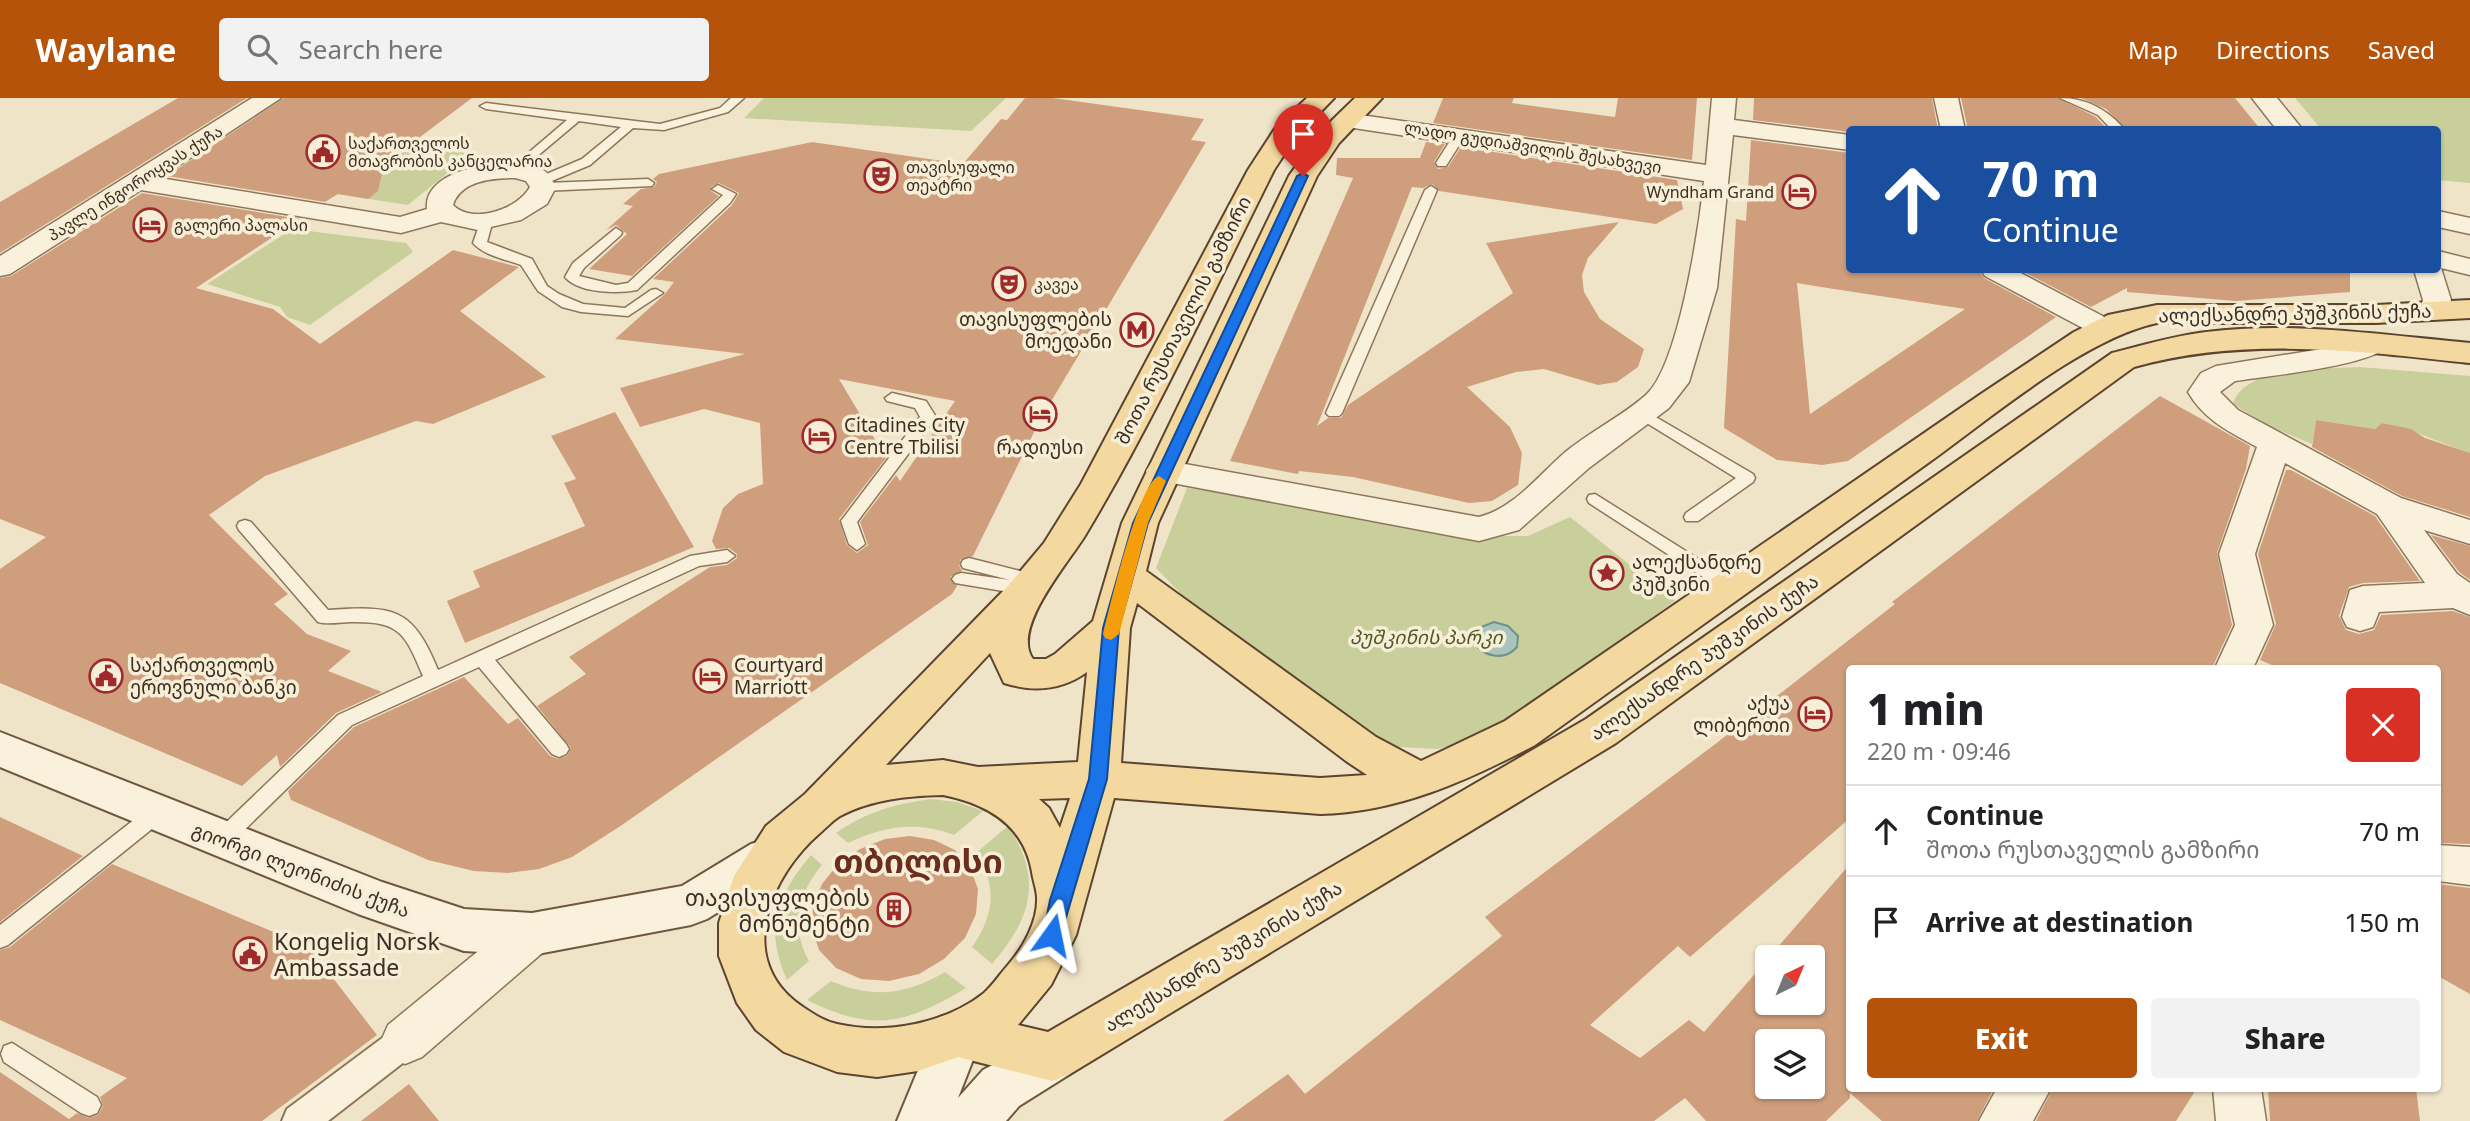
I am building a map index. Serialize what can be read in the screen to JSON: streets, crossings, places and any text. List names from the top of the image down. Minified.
{"streets":{"main road":["ალექსანდრე პუშკინის ქუჩა","შოთა რუსთაველის გამზირი","გიორგი ლეონიძის ქუჩა"],"street":["ლადო გუდიაშვილის შესახვევი","პავლე ინგოროყვას ქუჩა"]},"districts":["თბილისი"],"parks":["პუშკინის პარკი"],"places":{"public building":["საქართველოს მთავრობის კანცელარია","საქართველოს ეროვნული ბანკი","Kongelig Norsk Ambassade"],"theatre":["თავისუფალი თეატრი","კავეა"],"hotel":["Wyndham Grand","გალერი პალასი","რადიუსი","Citadines City Centre Tbilisi","Courtyard Marriott","აქუა ლიბერთი"],"metro station":["თავისუფლების მოედანი"],"place":["ალექსანდრე პუშკინი"],"building":["თავისუფლების მონუმენტი"]},"north":"top right","page":{"header":"Waylane","search":"Search here","nav":["Map","Directions","Saved"],"turn":["70 m","Continue"],"heading":["1 min","220 m · 09:46"],"list":[{"name":"Continue","note":"შოთა რუსთაველის გამზირი","value":"70 m"},{"name":"Arrive at destination","value":"150 m"}],"buttons":["Exit","Share"]}}
